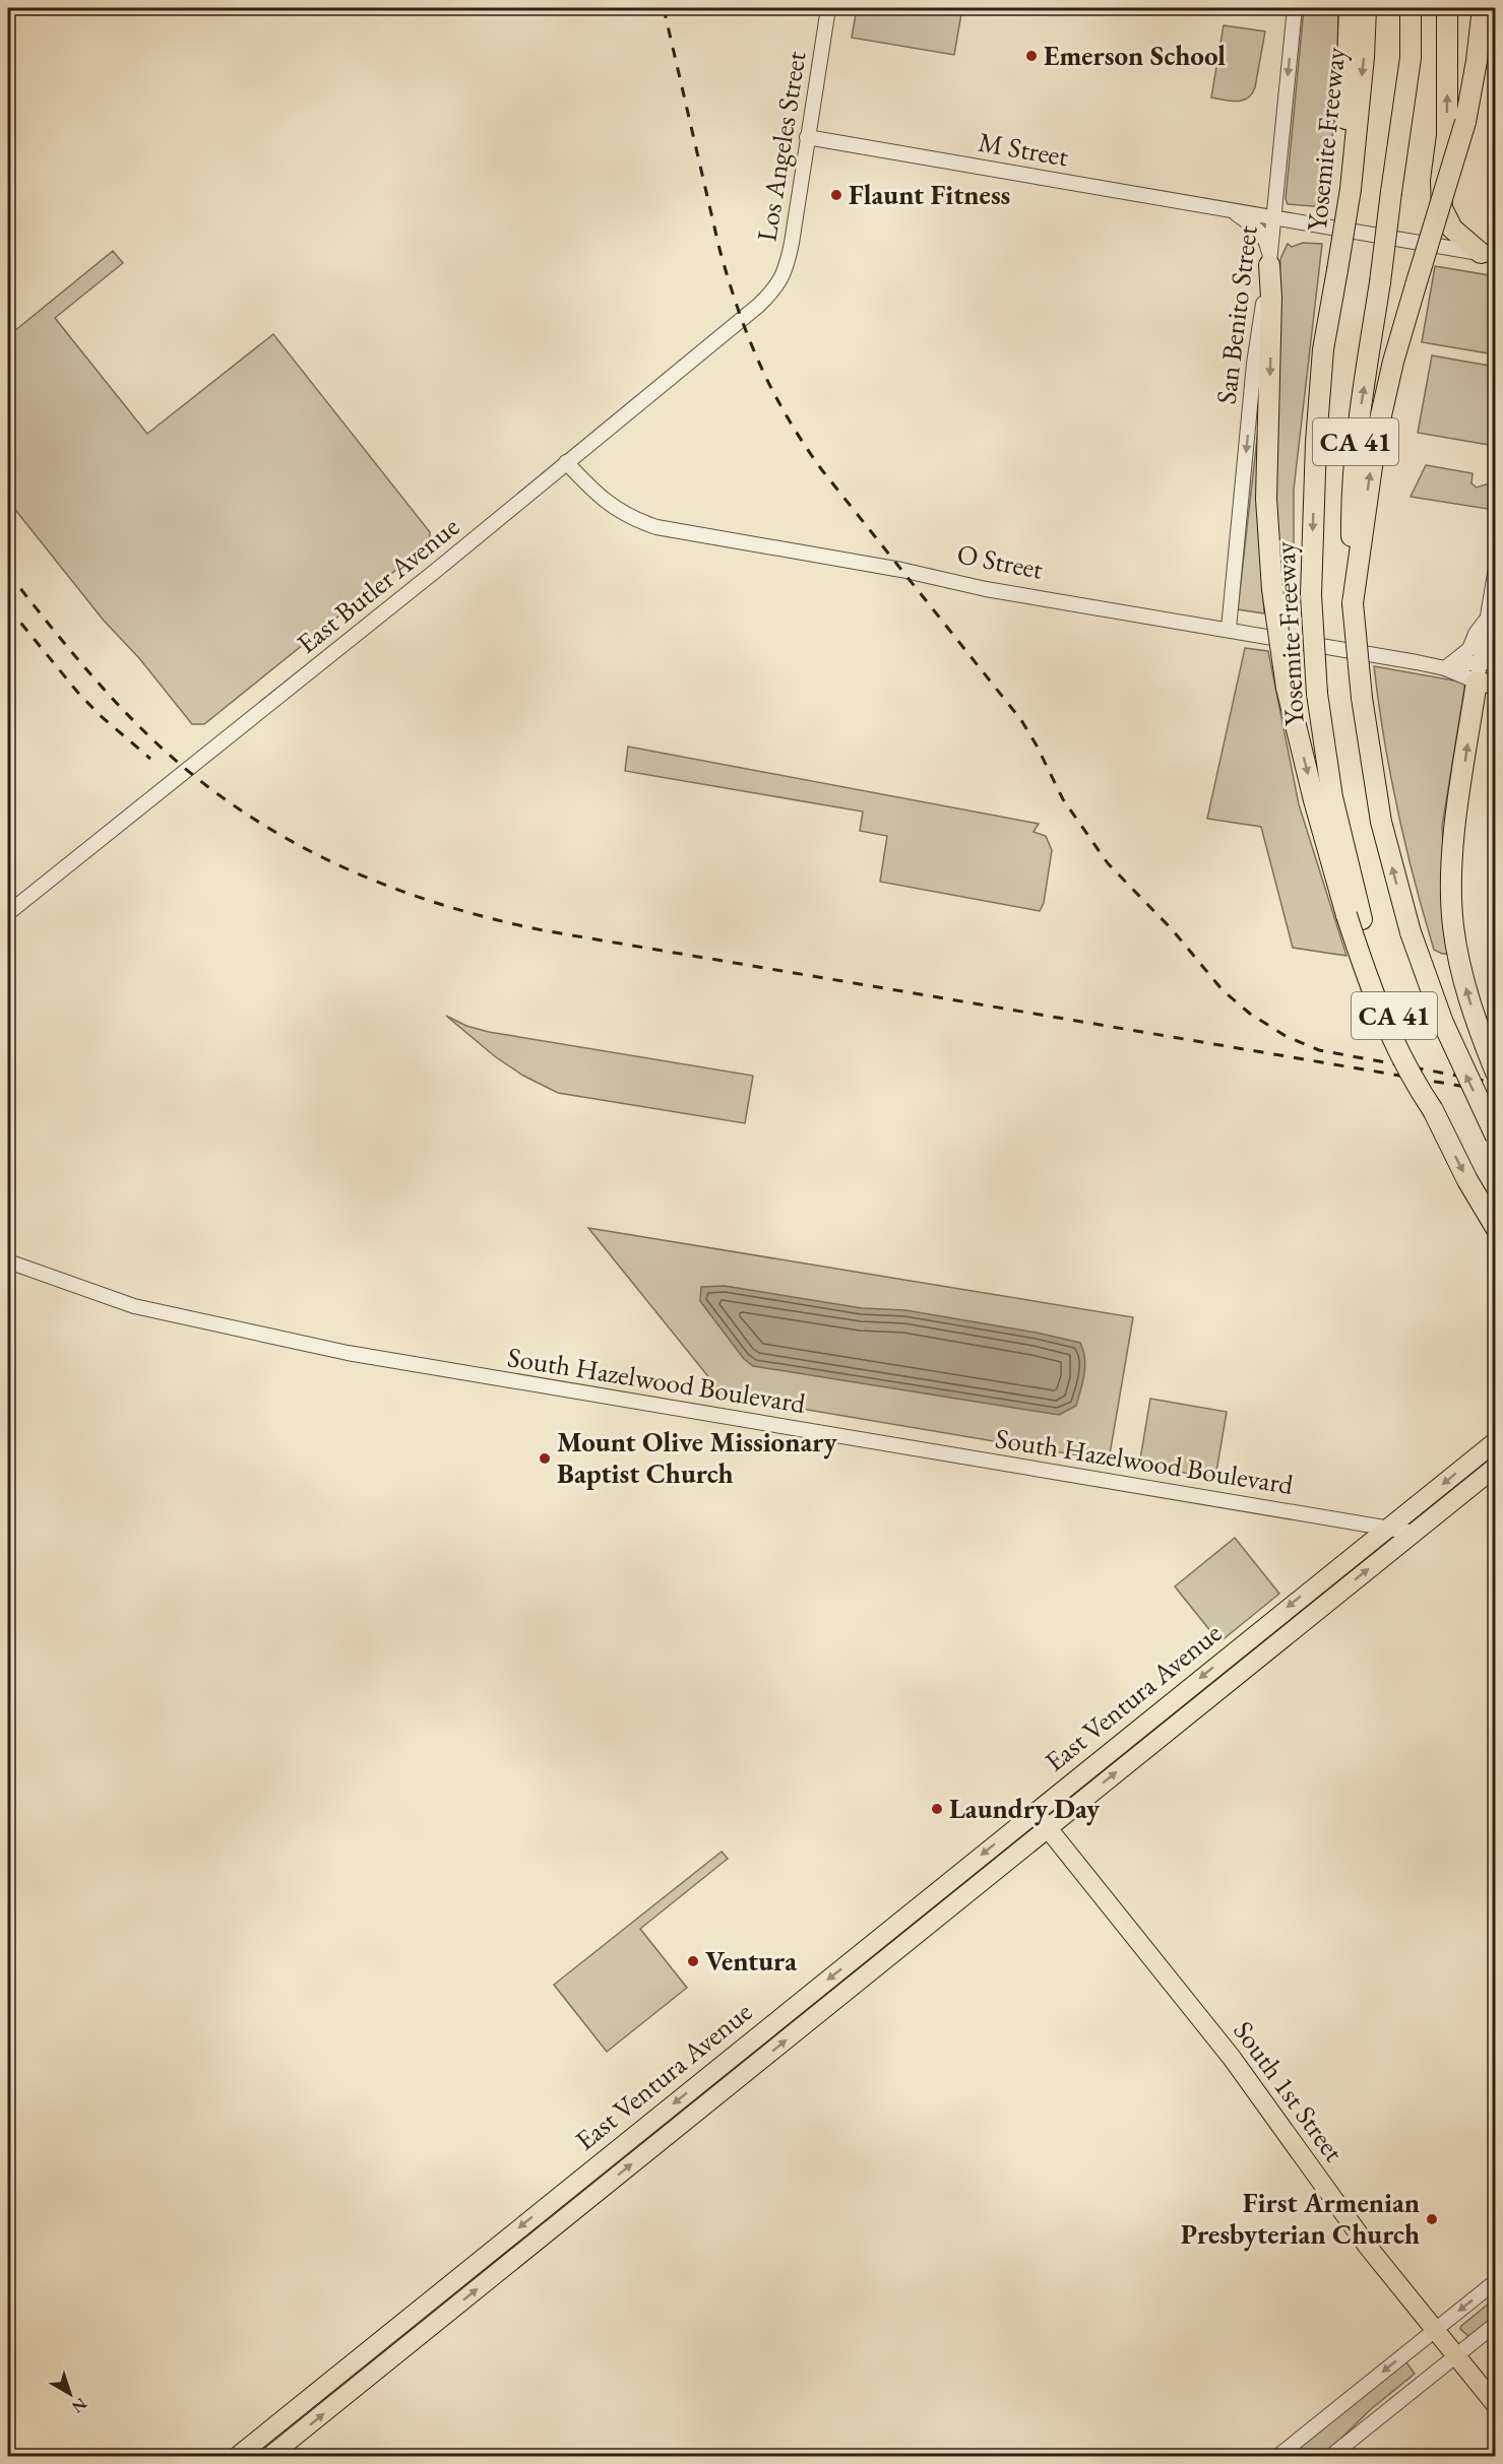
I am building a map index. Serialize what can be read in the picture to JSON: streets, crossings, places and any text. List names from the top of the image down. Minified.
{"streets":{"highway":["Yosemite Freeway","CA 41"],"main road":["East Ventura Avenue","South 1st Street"],"street":["Los Angeles Street","M Street","San Benito Street","O Street","East Butler Avenue","South Hazelwood Boulevard"]},"crossings":[["Los Angeles Street","M Street"],["Los Angeles Street","East Butler Avenue"],["M Street","San Benito Street"],["San Benito Street","O Street"],["O Street","East Butler Avenue"],["South Hazelwood Boulevard","East Ventura Avenue"],["East Ventura Avenue","South 1st Street"]],"one_way":["San Benito Street"],"places":["Emerson School","Flaunt Fitness","Mount Olive Missionary Baptist Church","Laundry Day","Ventura","First Armenian Presbyterian Church"],"north":"bottom right"}
